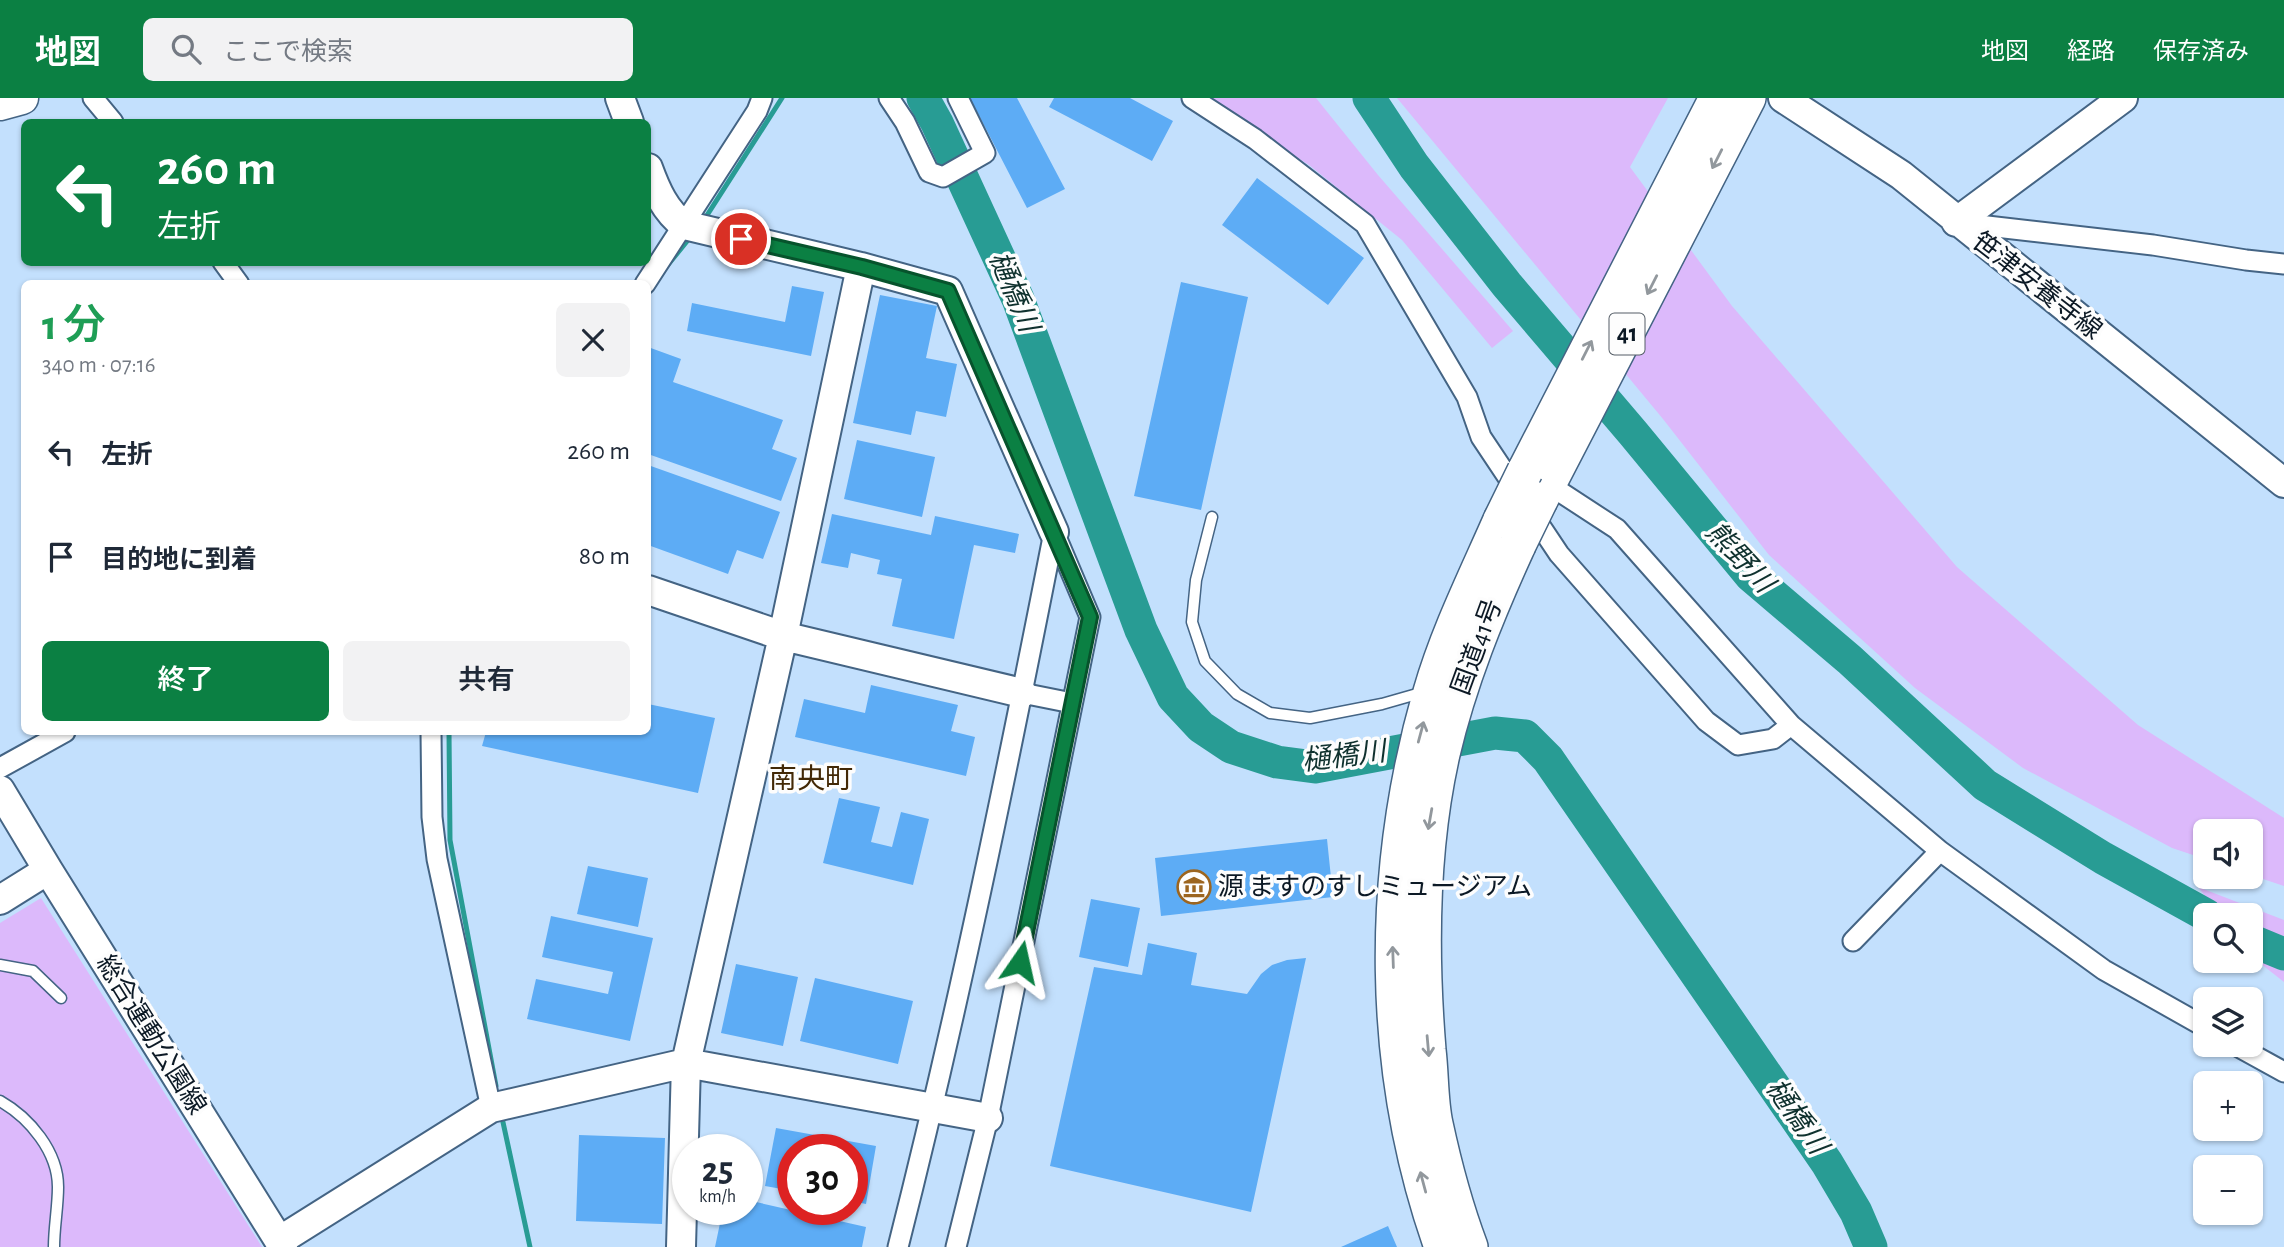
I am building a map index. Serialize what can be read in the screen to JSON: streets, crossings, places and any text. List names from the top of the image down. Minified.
{"streets":{"highway":["41","国道41号"],"street":["笹津安養寺線","総合運動公園線"]},"districts":["南央町"],"water":["樋橋川","熊野川"],"places":{"museum":["源 ますのすしミュージアム"]},"page":{"header":"地図","search":"ここで検索","nav":["地図","経路","保存済み"],"turn":["260 m","左折"],"heading":["1 分","340 m · 07:16"],"list":[{"name":"左折","value":"260 m"},{"name":"目的地に到着","value":"80 m"}],"buttons":["終了","共有"],"map_buttons":["+","−"],"speed":"25 km/h","limit":"30"}}
